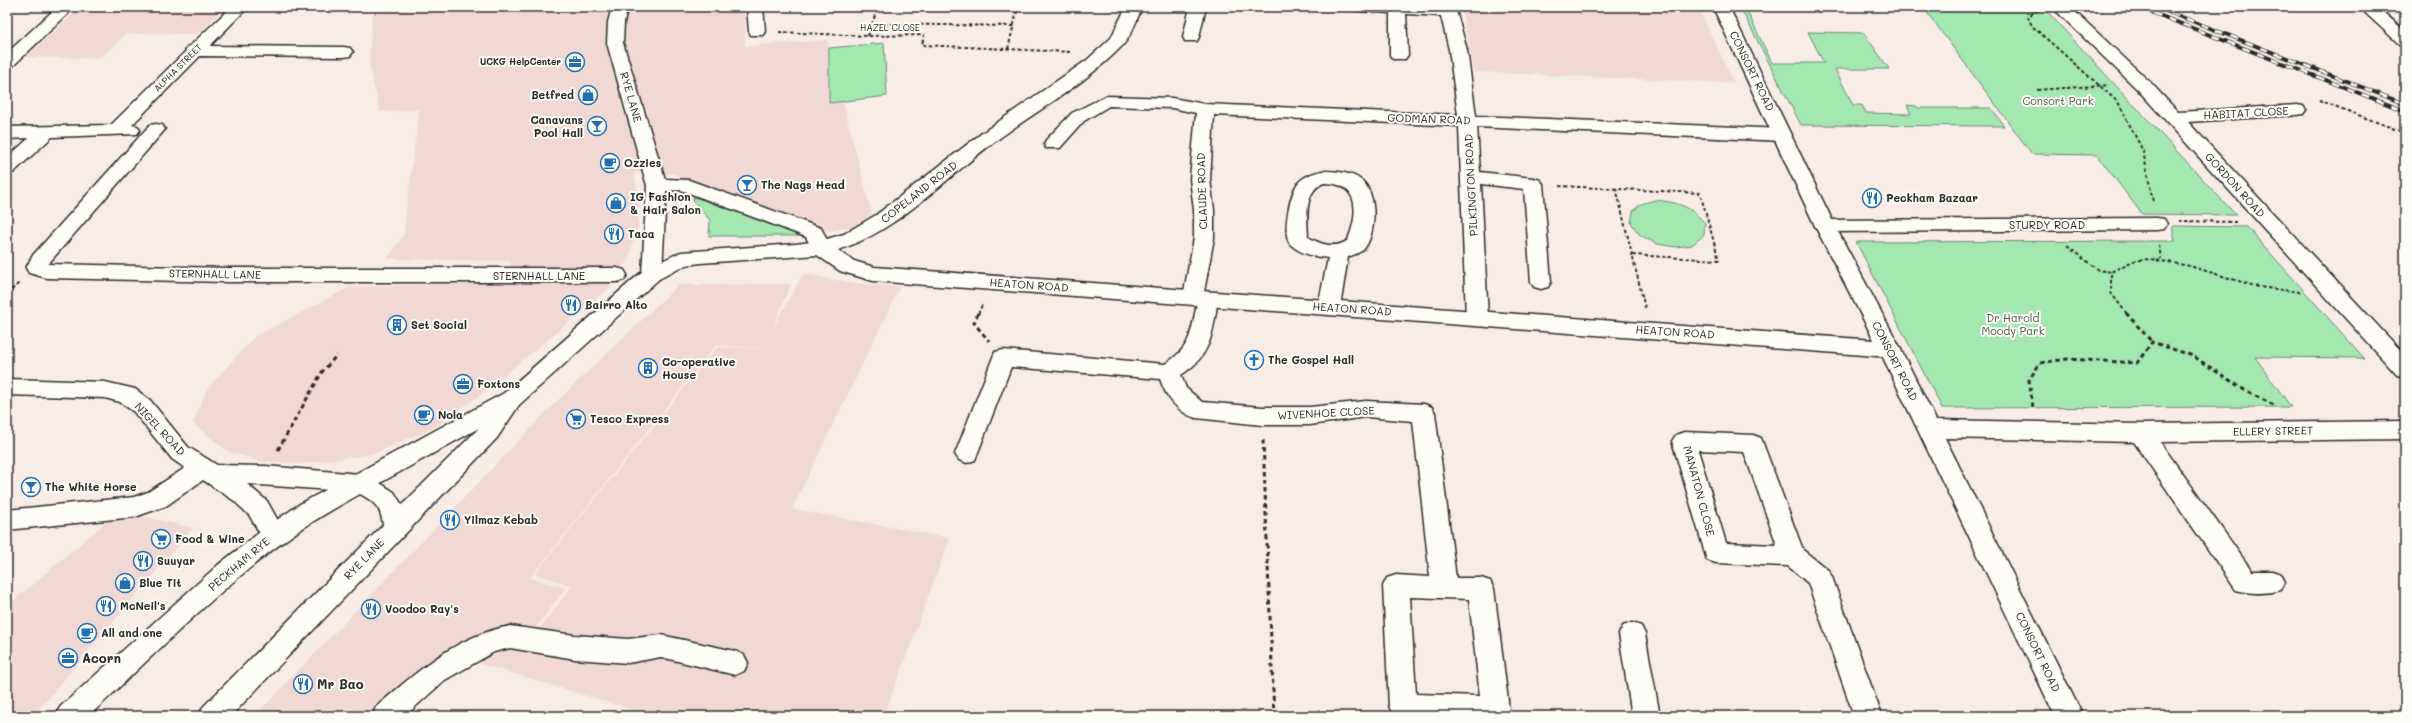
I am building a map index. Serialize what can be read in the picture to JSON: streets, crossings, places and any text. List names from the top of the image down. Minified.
{"streets":{"street":["ALPHA STREET","CONSORT ROAD","RYE LANE","HABITAT CLOSE","GODMAN ROAD","PILKINGTON ROAD","GORDON ROAD","CLAUDE ROAD","COPELAND ROAD","STURDY ROAD","STERNHALL LANE","HEATON ROAD","WIVENHOE CLOSE","NIGEL ROAD","ELLERY STREET","MANATON CLOSE","PECKHAM RYE"],"path":["HAZEL CLOSE"]},"crossings":[["ALPHA STREET","STERNHALL LANE"],["CONSORT ROAD","GODMAN ROAD"],["CONSORT ROAD","STURDY ROAD"],["CONSORT ROAD","HEATON ROAD"],["CONSORT ROAD","ELLERY STREET"],["RYE LANE","COPELAND ROAD"],["RYE LANE","PECKHAM RYE"],["HABITAT CLOSE","GORDON ROAD"],["GODMAN ROAD","PILKINGTON ROAD"],["GODMAN ROAD","CLAUDE ROAD"],["PILKINGTON ROAD","HEATON ROAD"],["CLAUDE ROAD","HEATON ROAD"],["COPELAND ROAD","HEATON ROAD"],["NIGEL ROAD","PECKHAM RYE"]],"parks":["Consort Park","Dr Harold Moody Park"],"places":{"office":["UCKG HelpCenter","Foxtons","Acorn"],"shop":["Betfred","IG Fashion & Hair Salon","Blue Tit"],"bar":["Canavans Pool Hall","The Nags Head","The White Horse"],"cafe":["Ozzies","Nola","All and one"],"restaurant":["Peckham Bazaar","Taca","Bairro Alto","Yilmaz Kebab","Suuyar","McNeil's","Voodoo Ray's","Mr Bao"],"building":["Set Social","Co-operative House"],"church":["The Gospel Hall"],"supermarket":["Tesco Express","Food & Wine"]}}
